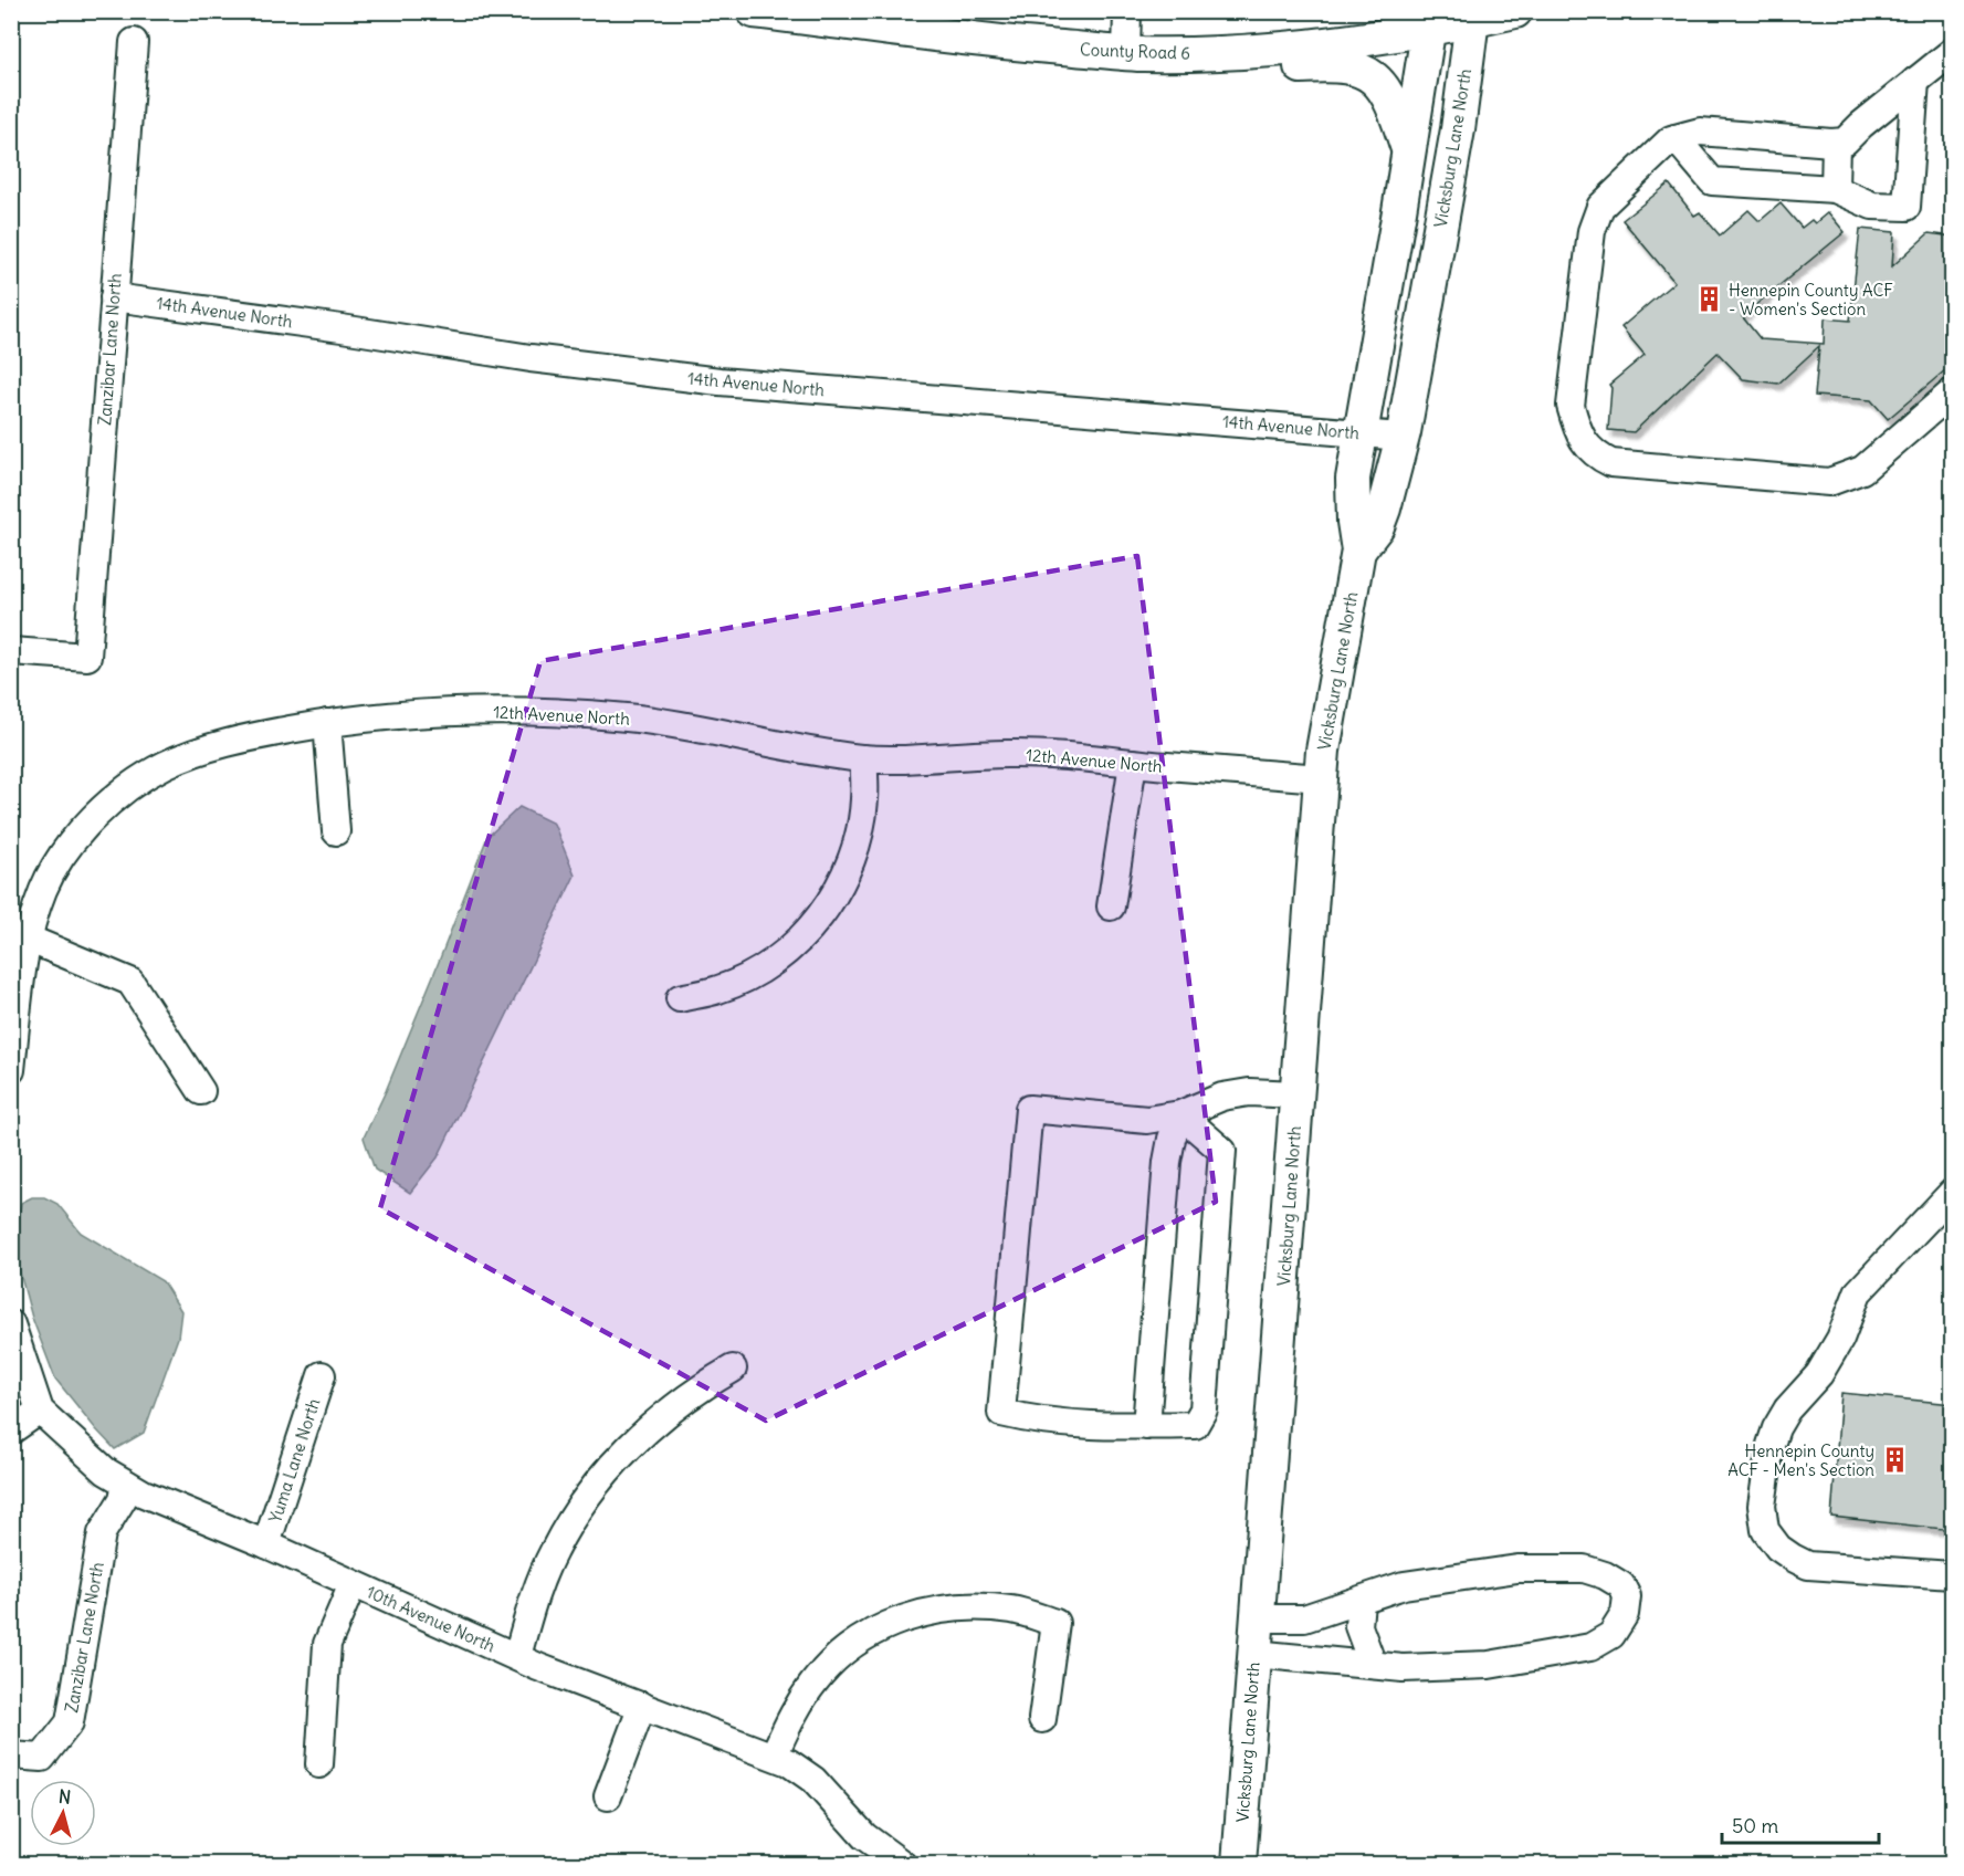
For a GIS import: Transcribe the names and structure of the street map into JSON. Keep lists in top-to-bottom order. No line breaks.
{"streets":{"main road":["County Road 6","Vicksburg Lane North"],"street":["14th Avenue North","Zanzibar Lane North","12th Avenue North","Yuma Lane North","10th Avenue North"]},"crossings":[["County Road 6","Vicksburg Lane North"],["Vicksburg Lane North","14th Avenue North"],["Vicksburg Lane North","12th Avenue North"],["14th Avenue North","Zanzibar Lane North"],["Zanzibar Lane North","10th Avenue North"],["Yuma Lane North","10th Avenue North"]],"places":{"building":["Hennepin County ACF - Women's Section","Hennepin County ACF - Men's Section"]},"scale_bar":"50 m","north":"top"}
